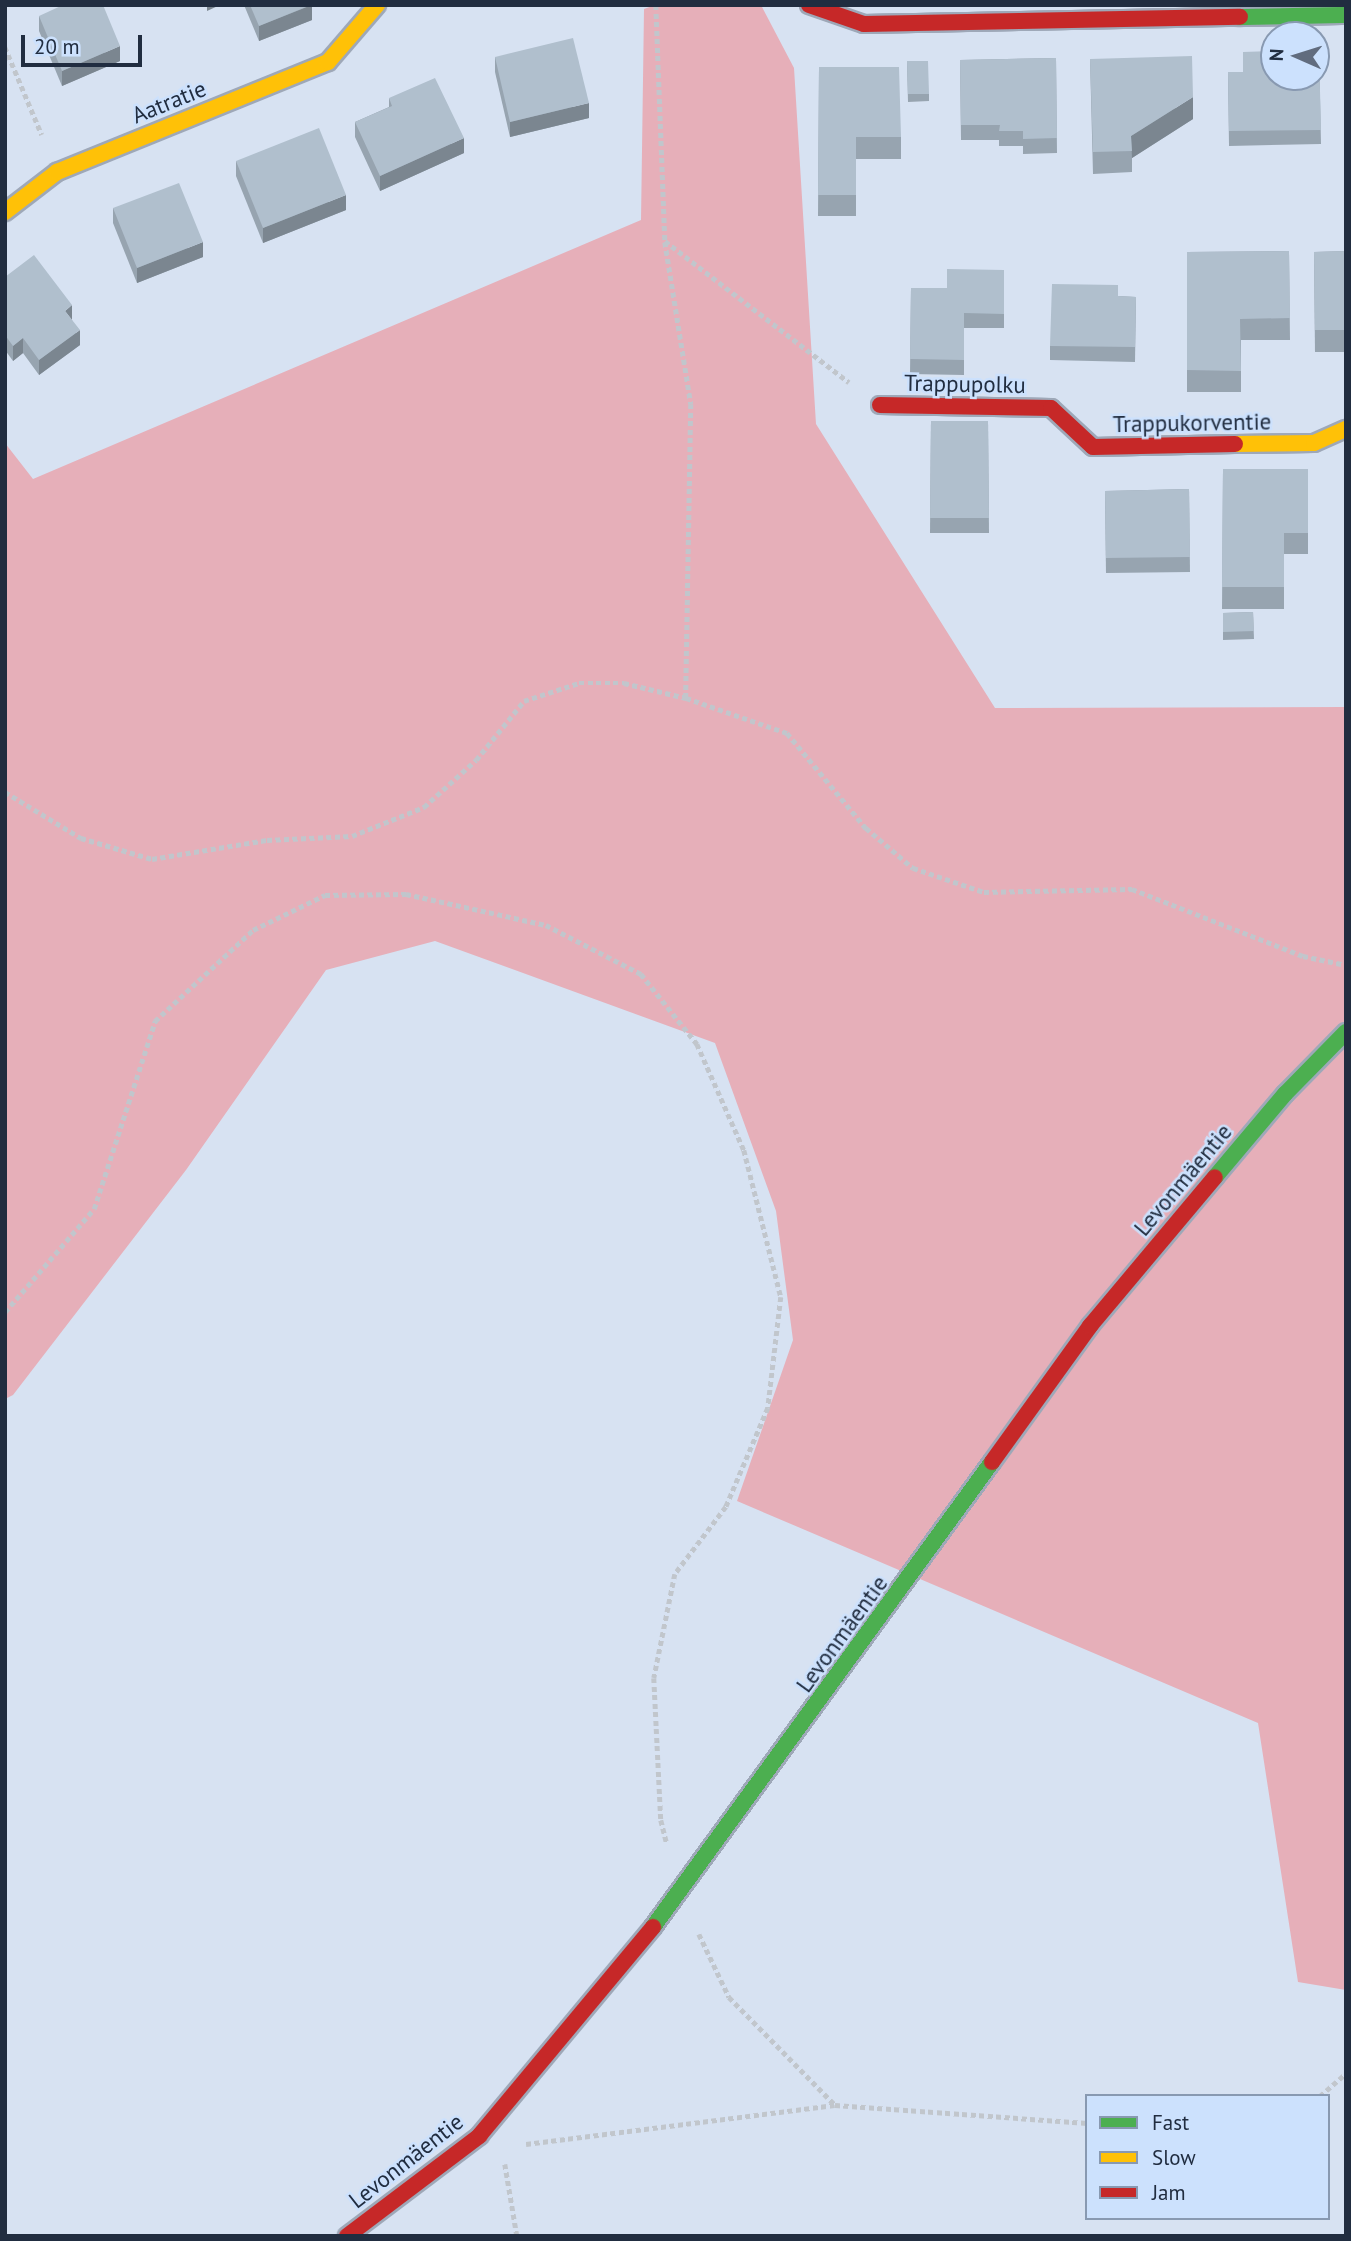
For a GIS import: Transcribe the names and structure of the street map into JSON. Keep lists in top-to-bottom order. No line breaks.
{"streets":{"street":["Aatratie","Trappupolku","Trappukorventie","Levonmäentie"]},"crossings":[["Trappupolku","Trappukorventie"]],"legend":["Fast","Slow","Jam"],"scale_bar":"20 m","north":"left"}
